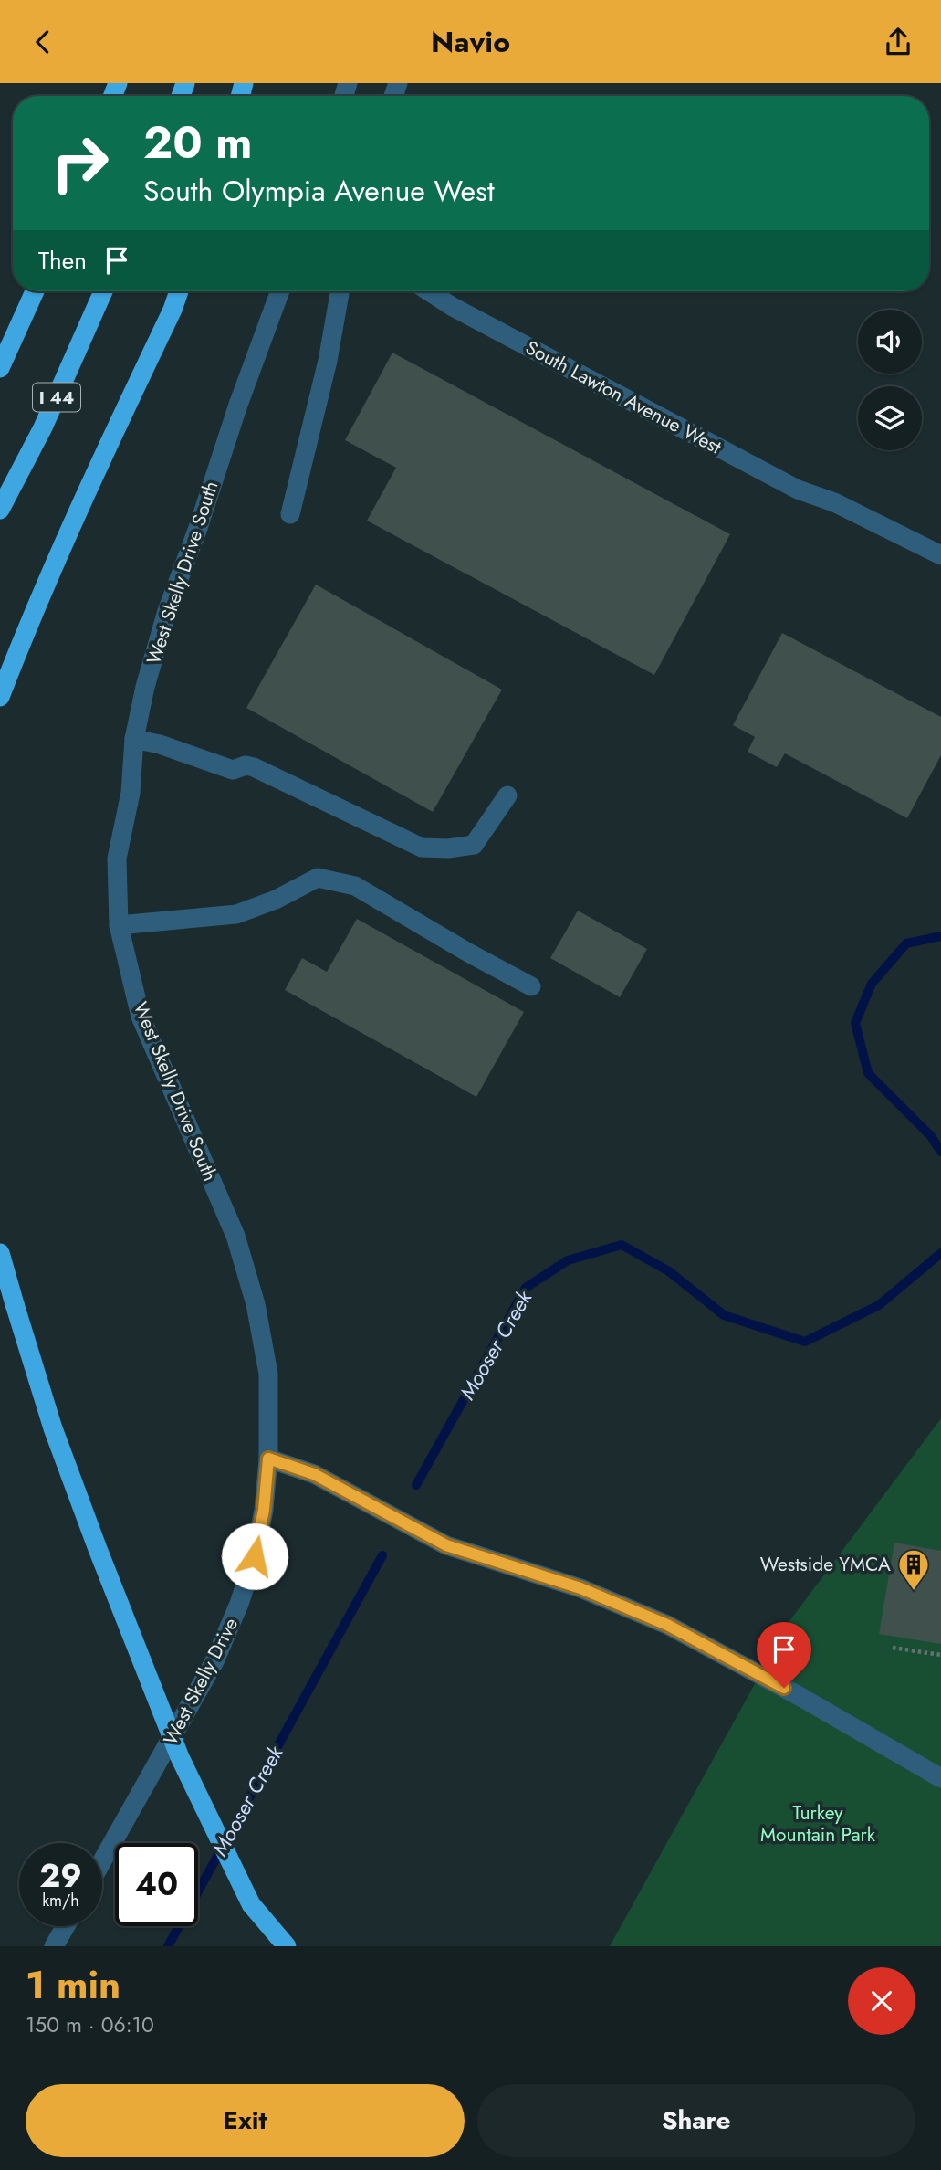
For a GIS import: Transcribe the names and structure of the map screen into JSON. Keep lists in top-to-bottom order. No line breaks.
{"streets":{"highway":["I 44"],"street":["South Lawton Avenue West","West Skelly Drive South","West Skelly Drive"]},"crossings":[["West Skelly Drive South","West Skelly Drive"]],"water":["Mooser Creek"],"parks":["Turkey Mountain Park"],"places":{"building":["Westside YMCA"]},"page":{"header":"Navio","turn":["20 m","South Olympia Avenue West"],"then":"Then","speed":"29 km/h","limit":"40","heading":["1 min","150 m · 06:10"],"buttons":["Exit","Share"]}}
